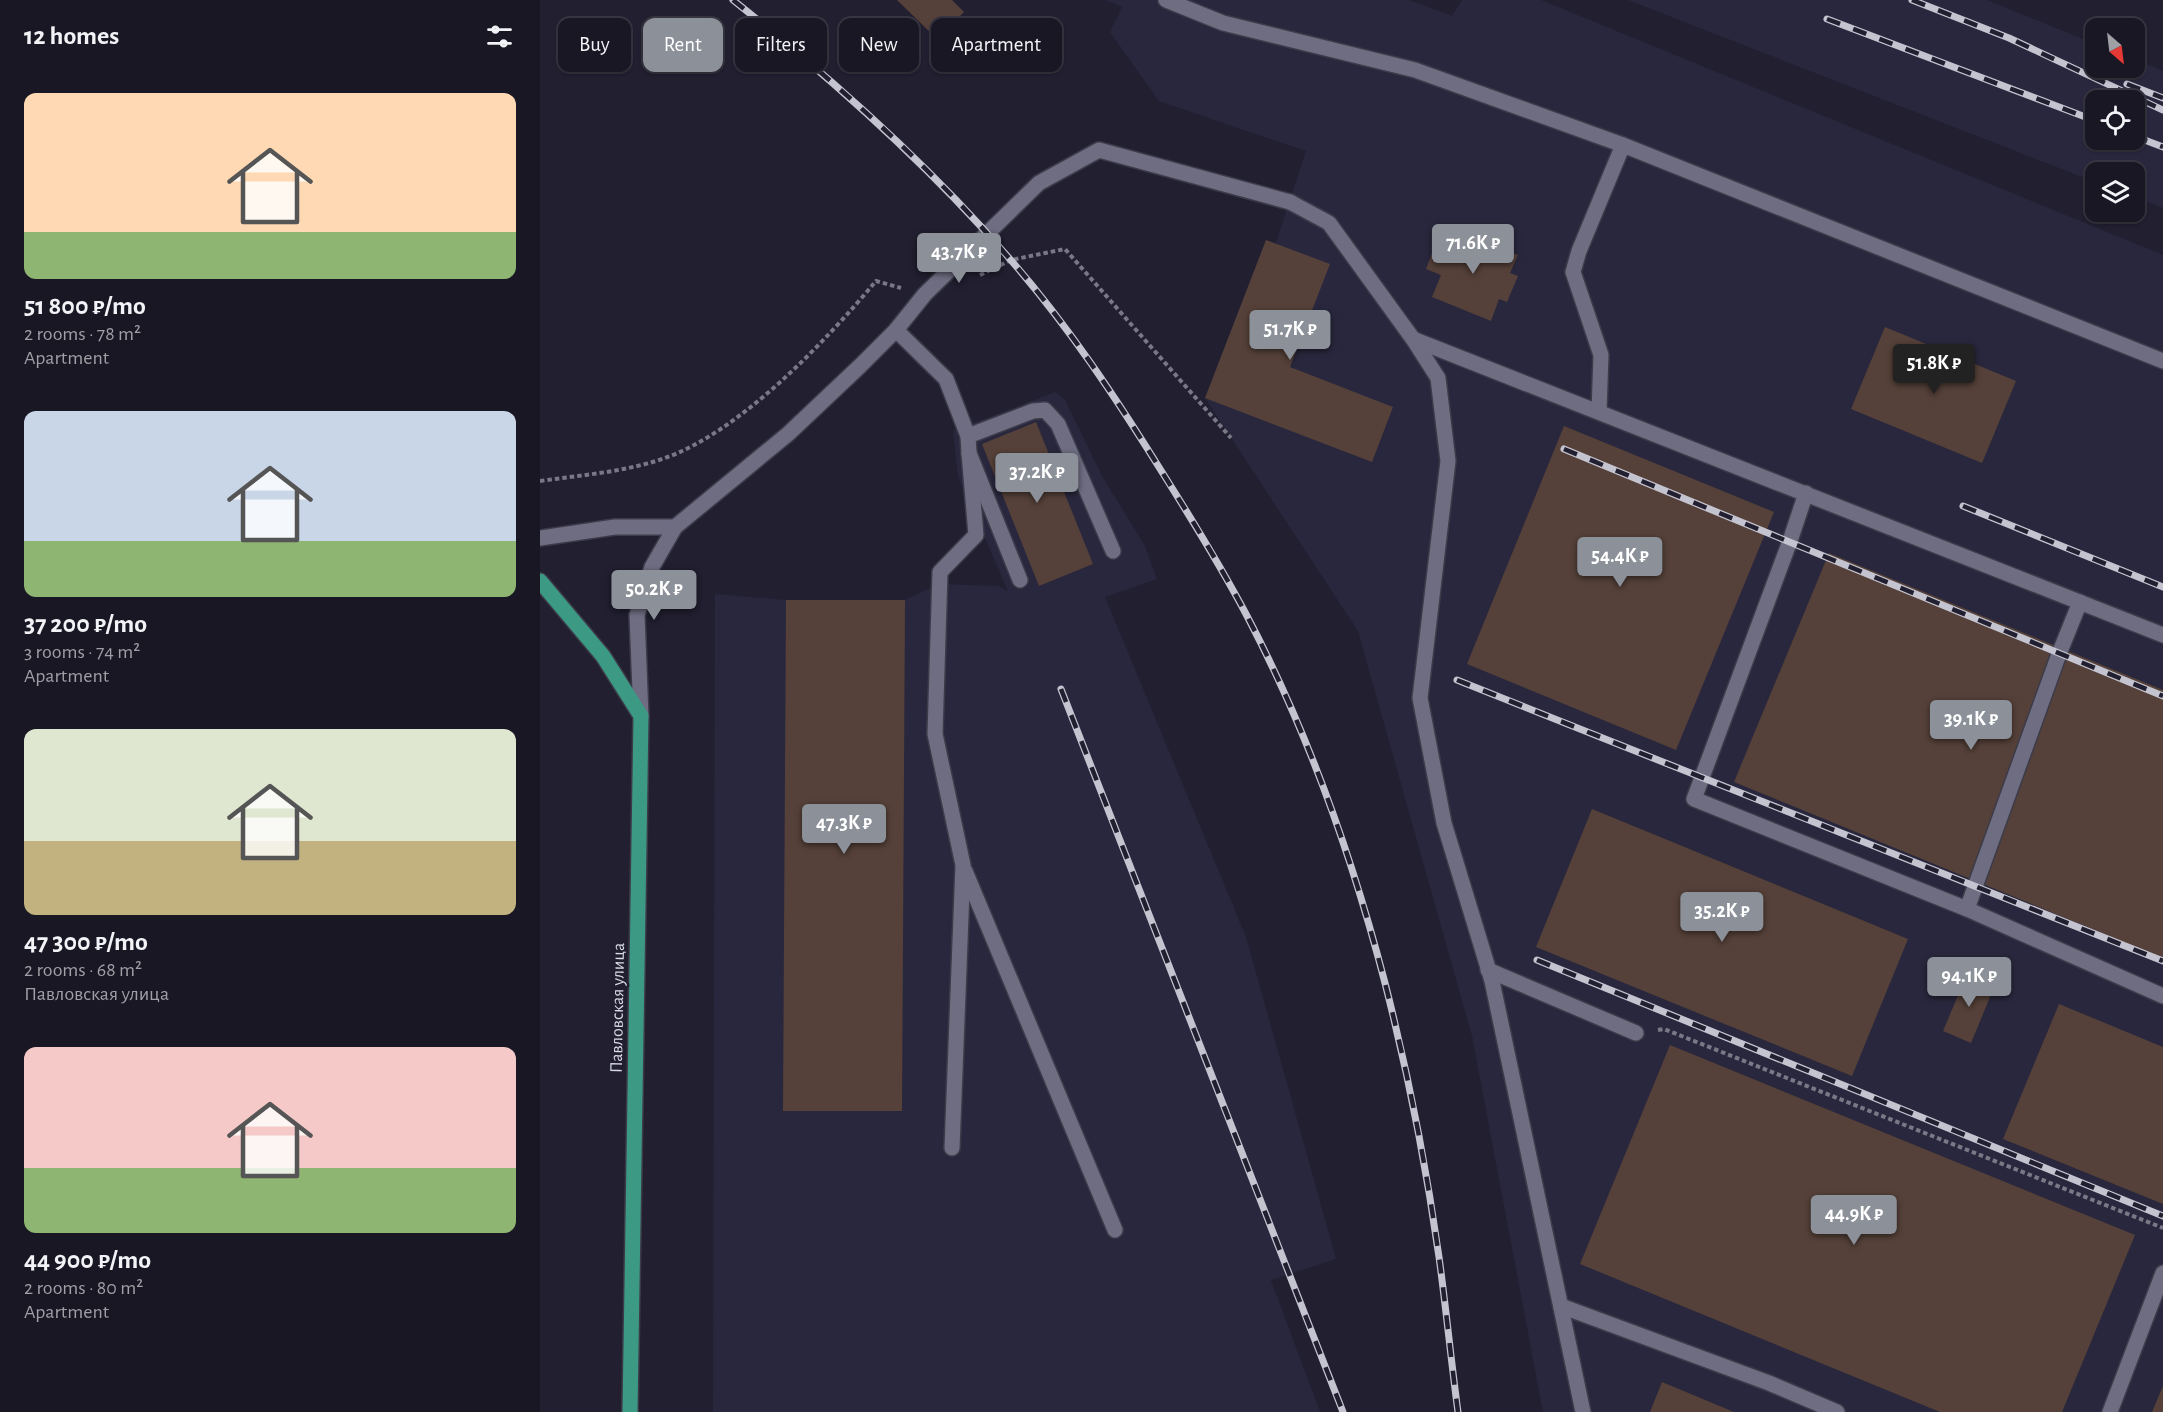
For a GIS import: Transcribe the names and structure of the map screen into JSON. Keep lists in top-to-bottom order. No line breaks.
{"streets":{"main road":["Павловская улица"]},"north":"bottom right","page":{"heading":"12 homes","chip":["Buy","Rent","Filters","New","Apartment"],"list":[{"name":"51 800 ₽/mo","note":"2 rooms · 78 m² · Apartment"},{"name":"37 200 ₽/mo","note":"3 rooms · 74 m² · Apartment"},{"name":"47 300 ₽/mo","note":"2 rooms · 68 m² · Павловская улица"},{"name":"44 900 ₽/mo","note":"2 rooms · 80 m² · Apartment"}],"price":["71.6K ₽","43.7K ₽","51.7K ₽","51.8K ₽","37.2K ₽","54.4K ₽","50.2K ₽","39.1K ₽","47.3K ₽","35.2K ₽","94.1K ₽","44.9K ₽"]}}
